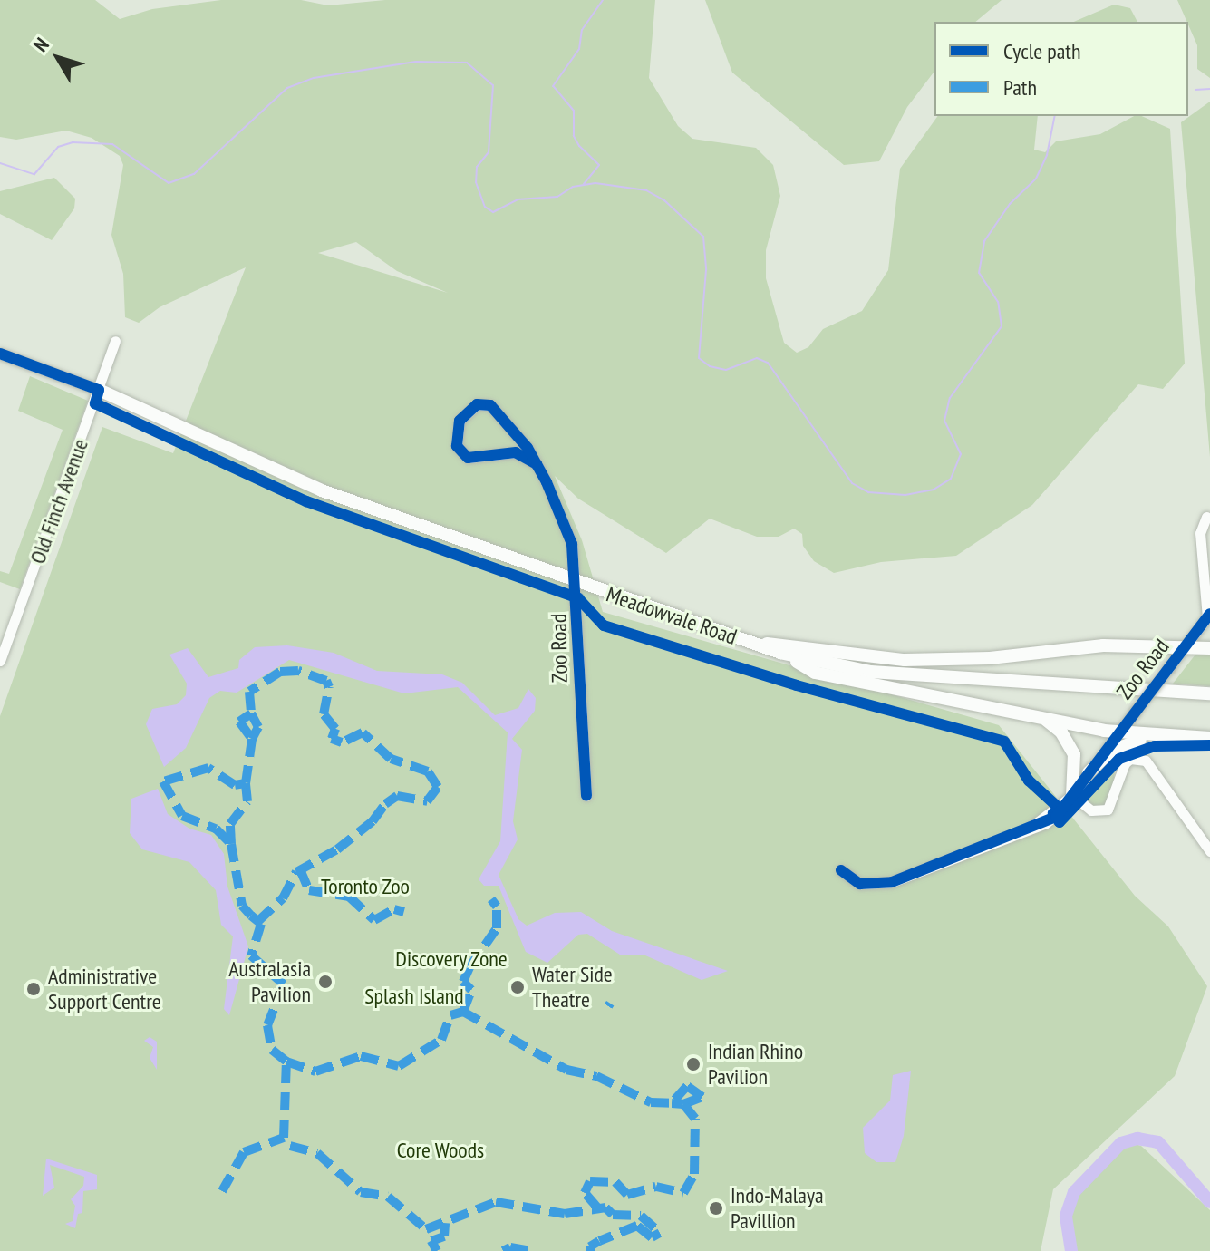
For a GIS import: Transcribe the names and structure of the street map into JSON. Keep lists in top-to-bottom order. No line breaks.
{"streets":{"main road":["Meadowvale Road"],"street":["Old Finch Avenue","Zoo Road"]},"crossings":[["Old Finch Avenue","Meadowvale Road"],["Meadowvale Road","Zoo Road"]],"parks":["Toronto Zoo","Discovery Zone","Splash Island","Core Woods"],"places":["Australasia Pavilion","Water Side Theatre","Administrative Support Centre","Indian Rhino Pavilion","Indo-Malaya Pavillion"],"legend":["Cycle path","Path"],"north":"top left"}
